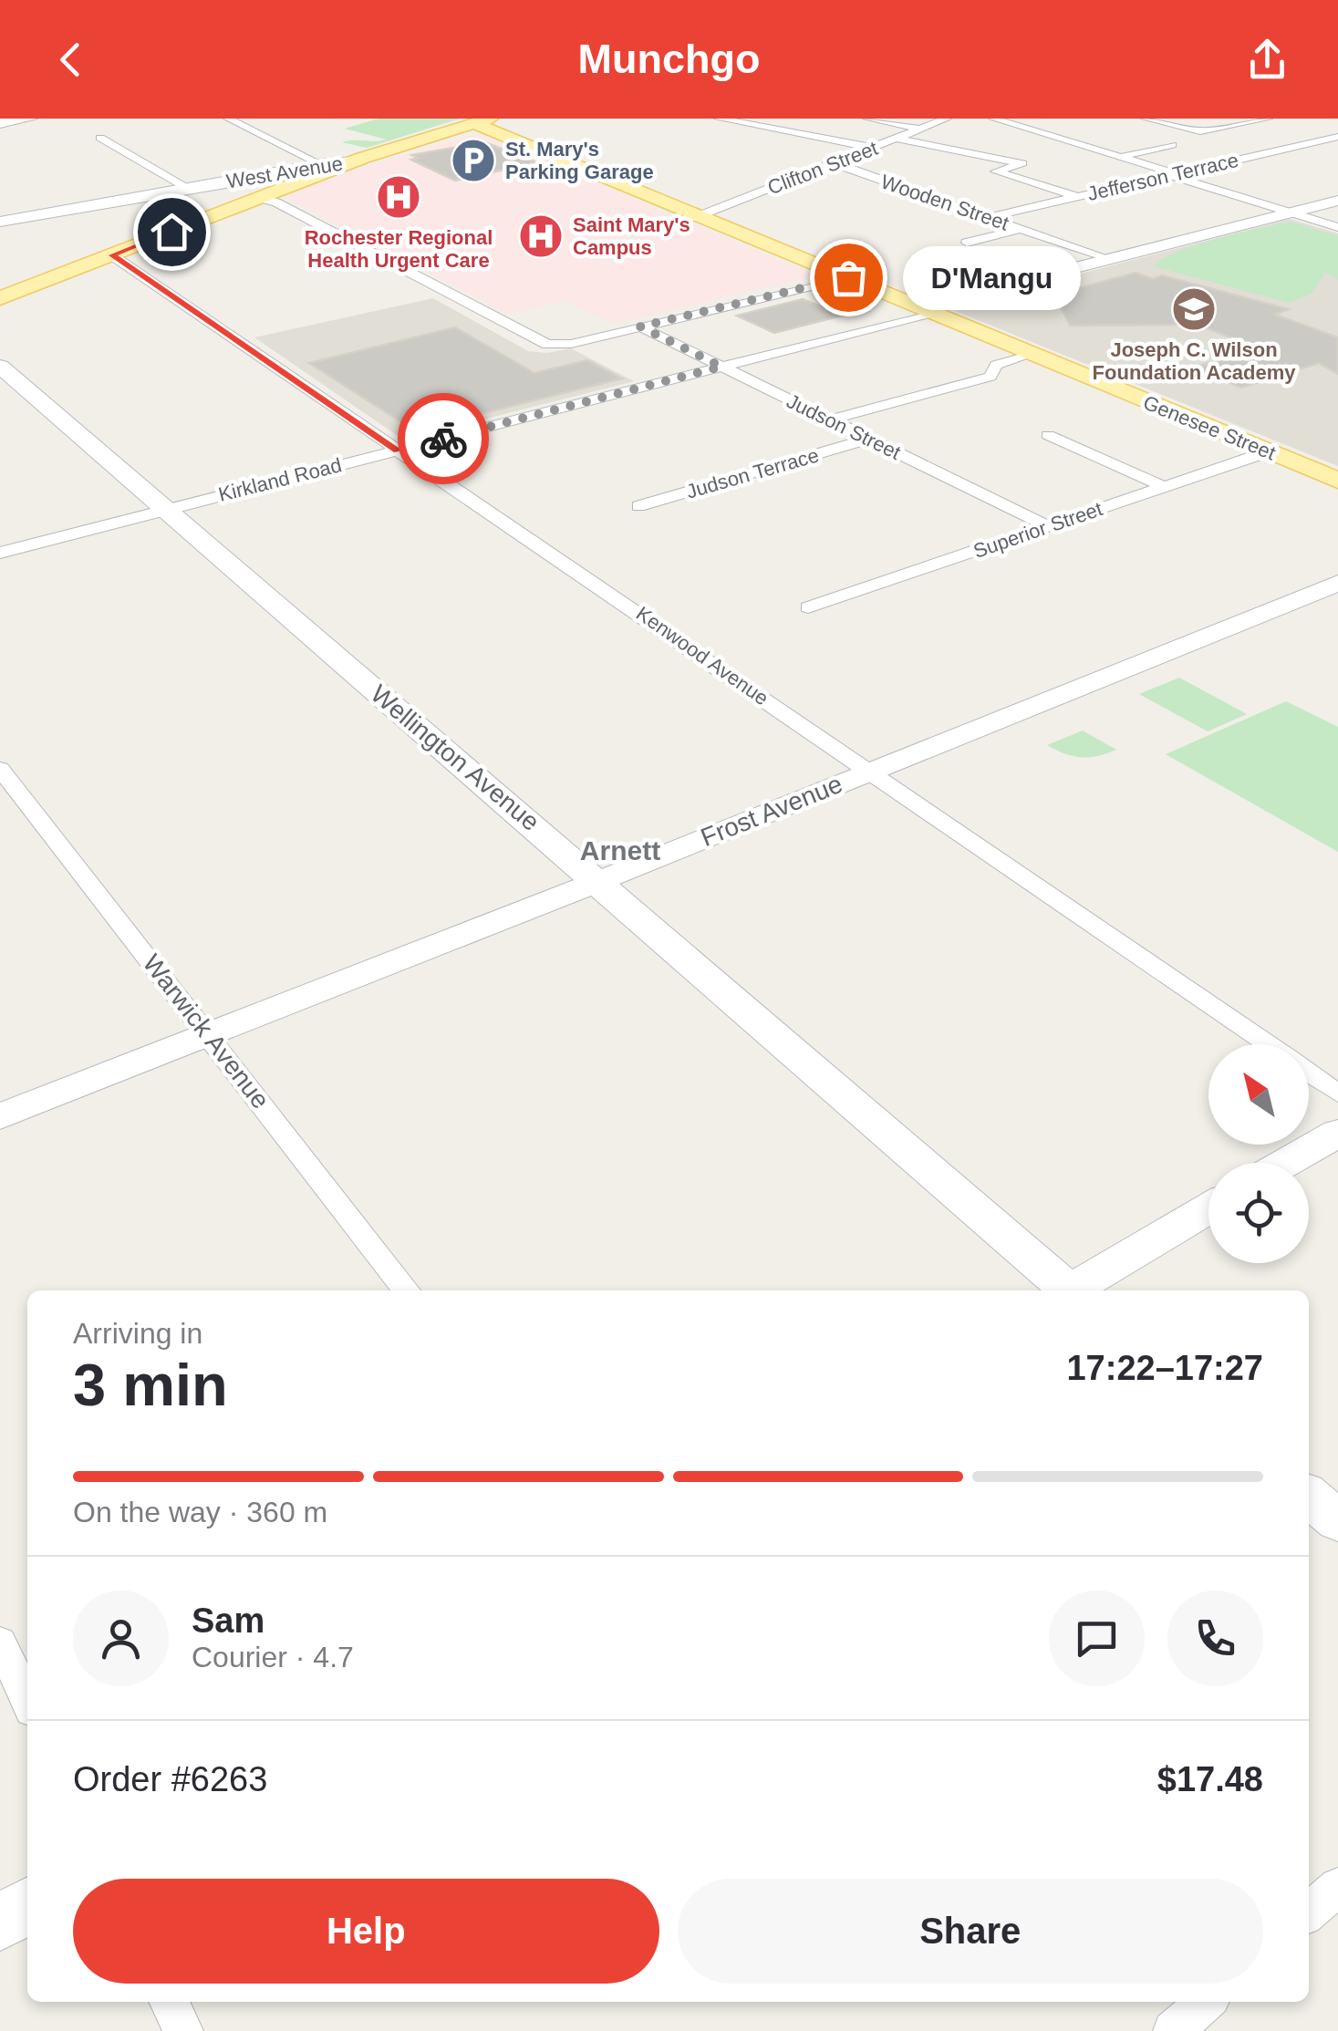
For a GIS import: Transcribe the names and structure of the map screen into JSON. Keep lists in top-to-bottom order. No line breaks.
{"streets":{"main road":["Genesee Street"],"street":["Clifton Street","West Avenue","Jefferson Terrace","Wooden Street","Judson Street","Judson Terrace","Kirkland Road","Superior Street","Kenwood Avenue","Wellington Avenue","Frost Avenue","Warwick Avenue"]},"crossings":[["Clifton Street","Wooden Street"],["Clifton Street","Genesee Street"],["Jefferson Terrace","Wooden Street"],["Judson Street","Judson Terrace"],["Judson Street","Kirkland Road"],["Judson Street","Superior Street"],["Genesee Street","Kirkland Road"],["Genesee Street","Superior Street"],["Kirkland Road","Kenwood Avenue"],["Kirkland Road","Wellington Avenue"],["Kenwood Avenue","Frost Avenue"],["Wellington Avenue","Frost Avenue"],["Frost Avenue","Warwick Avenue"]],"districts":["Arnett"],"places":{"parking":["St. Mary's Parking Garage"],"hospital":["Rochester Regional Health Urgent Care","Saint Mary's Campus"],"other":["D'Mangu"],"school or university":["Joseph C. Wilson Foundation Academy"]},"north":"top left","page":{"header":"Munchgo","bubble":"D'Mangu","heading":["3 min","Arriving in","17:22–17:27"],"panel":["Sam","Courier · 4.7","Order #6263","$17.48"],"bar":"On the way · 360 m","buttons":["Help","Share"]}}
